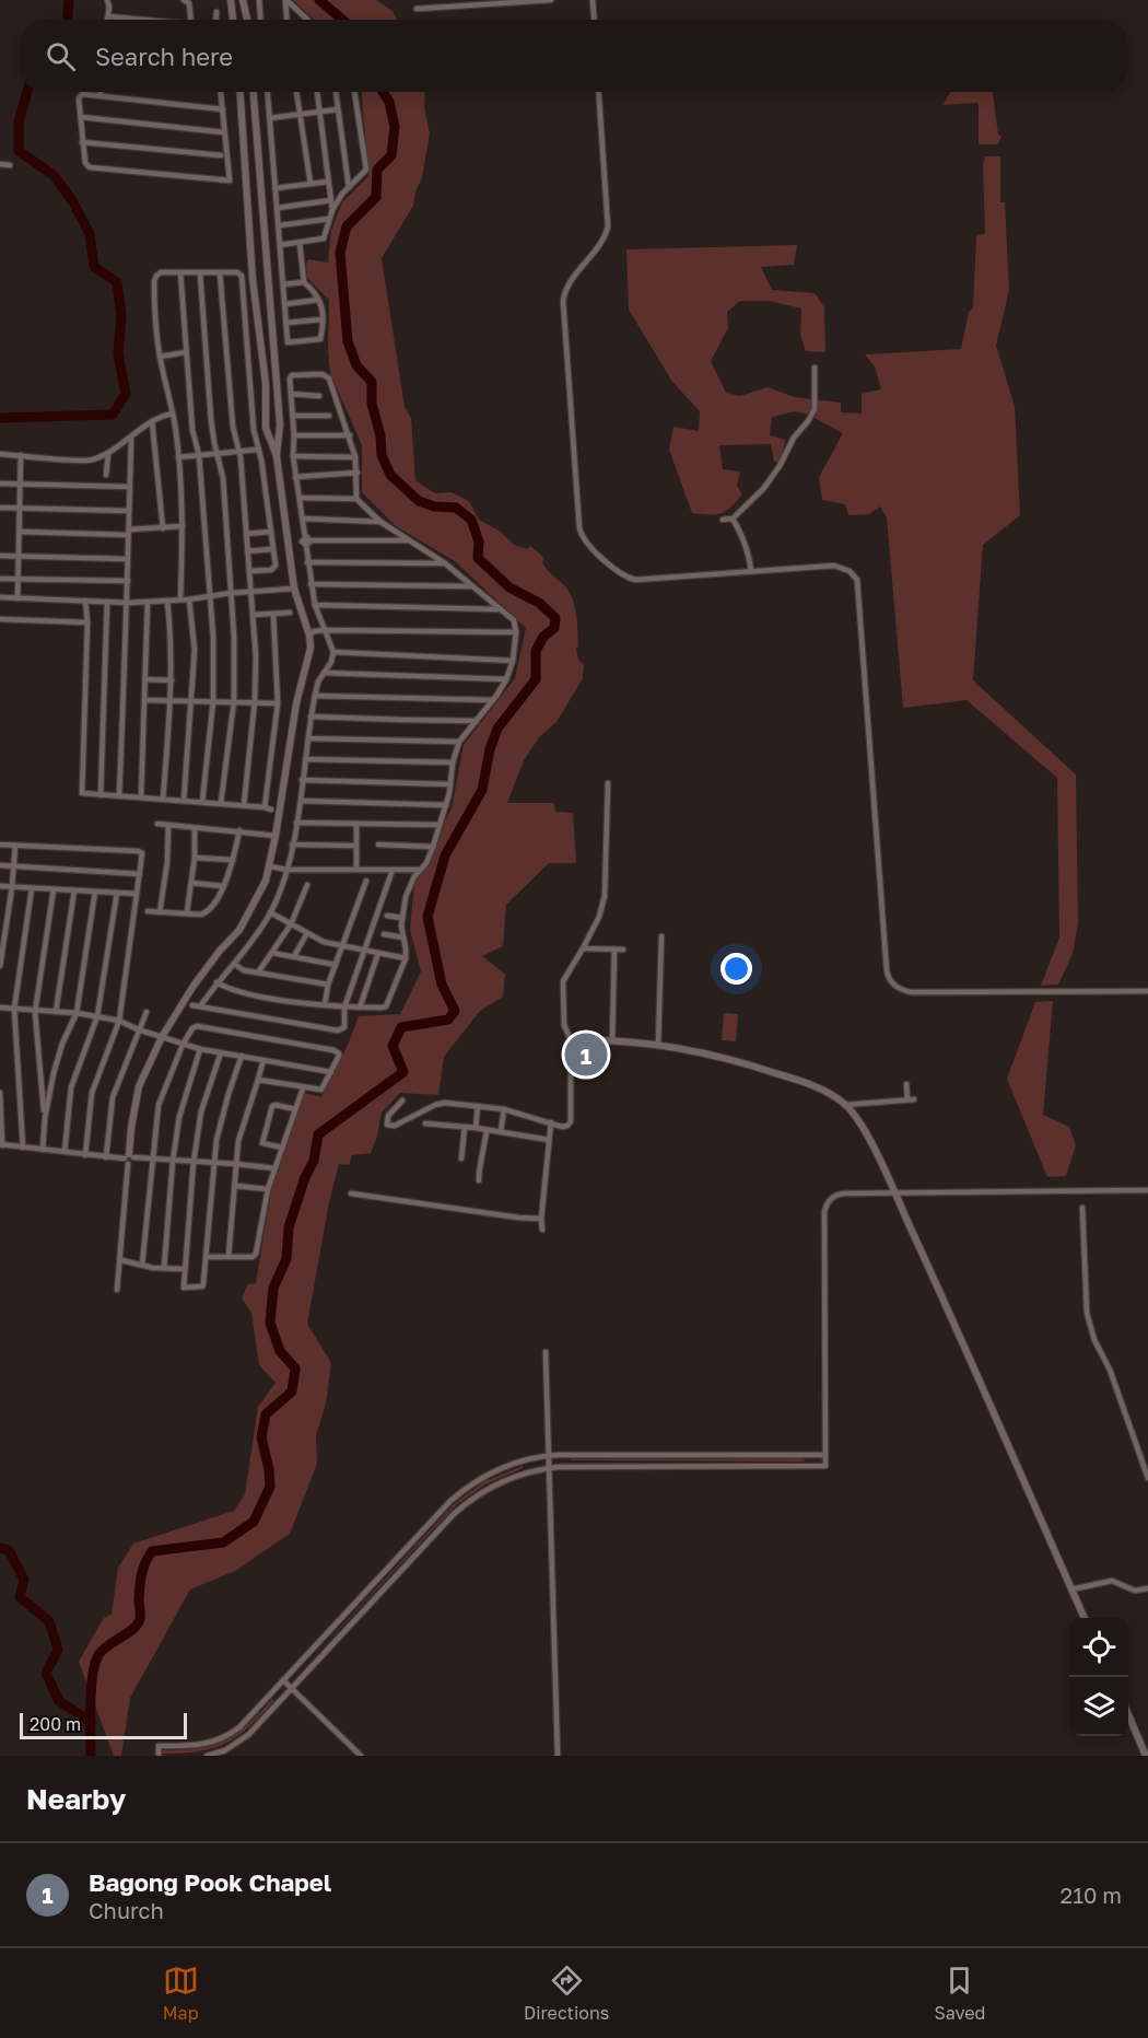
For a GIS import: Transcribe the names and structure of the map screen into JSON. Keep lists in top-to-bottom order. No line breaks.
{"scale_bar":"200 m","page":{"search":"Search here","pins":"1","scale":"200 m","heading":"Nearby","list":[{"mark":"1","name":"Bagong Pook Chapel","note":"Church","value":"210 m"}],"nav":["Map","Directions","Saved"]}}
